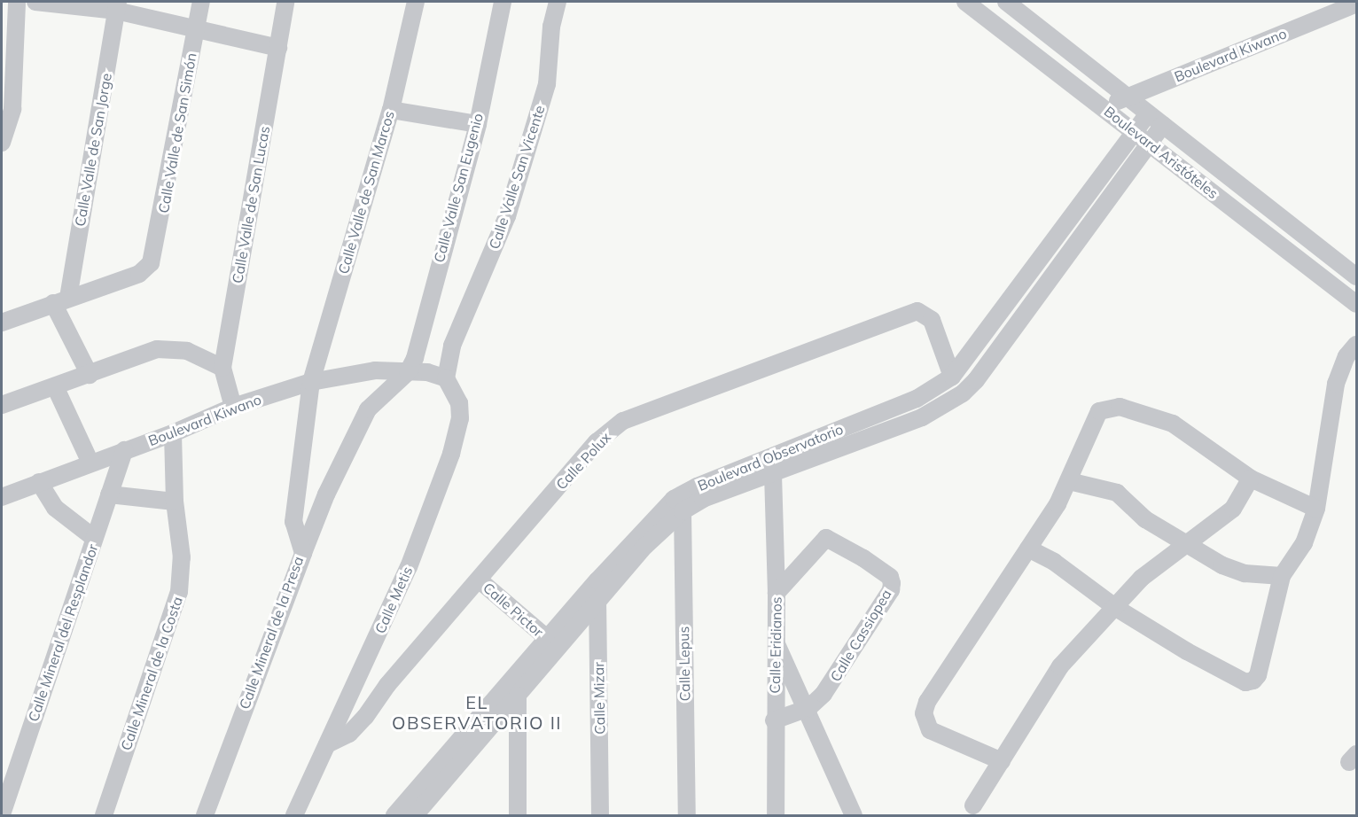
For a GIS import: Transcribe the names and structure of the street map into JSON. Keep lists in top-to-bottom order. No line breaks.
{"streets":{"street":["Boulevard Kiwano","Calle Valle de San Simón","Calle Valle de San Jorge","Boulevard Aristóteles","Calle Valle San Vicente","Calle Valle San Eugenio","Calle Valle de San Marcos","Calle Valle de San Lucas","Boulevard Observatorio","Calle Polux","Calle Metis","Calle Pictor","Calle Mineral del Resplandor","Calle Mineral de la Presa","Calle Cassiopea","Calle Eridianos","Calle Lepus","Calle Mineral de la Costa","Calle Mizar"]},"crossings":[["Boulevard Kiwano","Boulevard Aristóteles"],["Boulevard Kiwano","Calle Valle San Vicente"],["Boulevard Kiwano","Calle Valle San Eugenio"],["Boulevard Kiwano","Calle Valle de San Marcos"],["Boulevard Kiwano","Calle Valle de San Lucas"],["Boulevard Kiwano","Calle Metis"],["Boulevard Kiwano","Calle Mineral del Resplandor"],["Boulevard Kiwano","Calle Mineral de la Presa"],["Boulevard Kiwano","Calle Mineral de la Costa"],["Calle Valle de San Simón","Calle Valle de San Jorge"],["Boulevard Aristóteles","Boulevard Observatorio"],["Calle Valle San Vicente","Calle Metis"],["Calle Valle de San Marcos","Calle Mineral de la Presa"],["Boulevard Observatorio","Calle Polux"],["Boulevard Observatorio","Calle Pictor"],["Boulevard Observatorio","Calle Eridianos"],["Boulevard Observatorio","Calle Lepus"],["Boulevard Observatorio","Calle Mizar"],["Calle Polux","Calle Metis"],["Calle Polux","Calle Pictor"],["Calle Cassiopea","Calle Eridianos"]],"districts":["EL OBSERVATORIO II"]}
